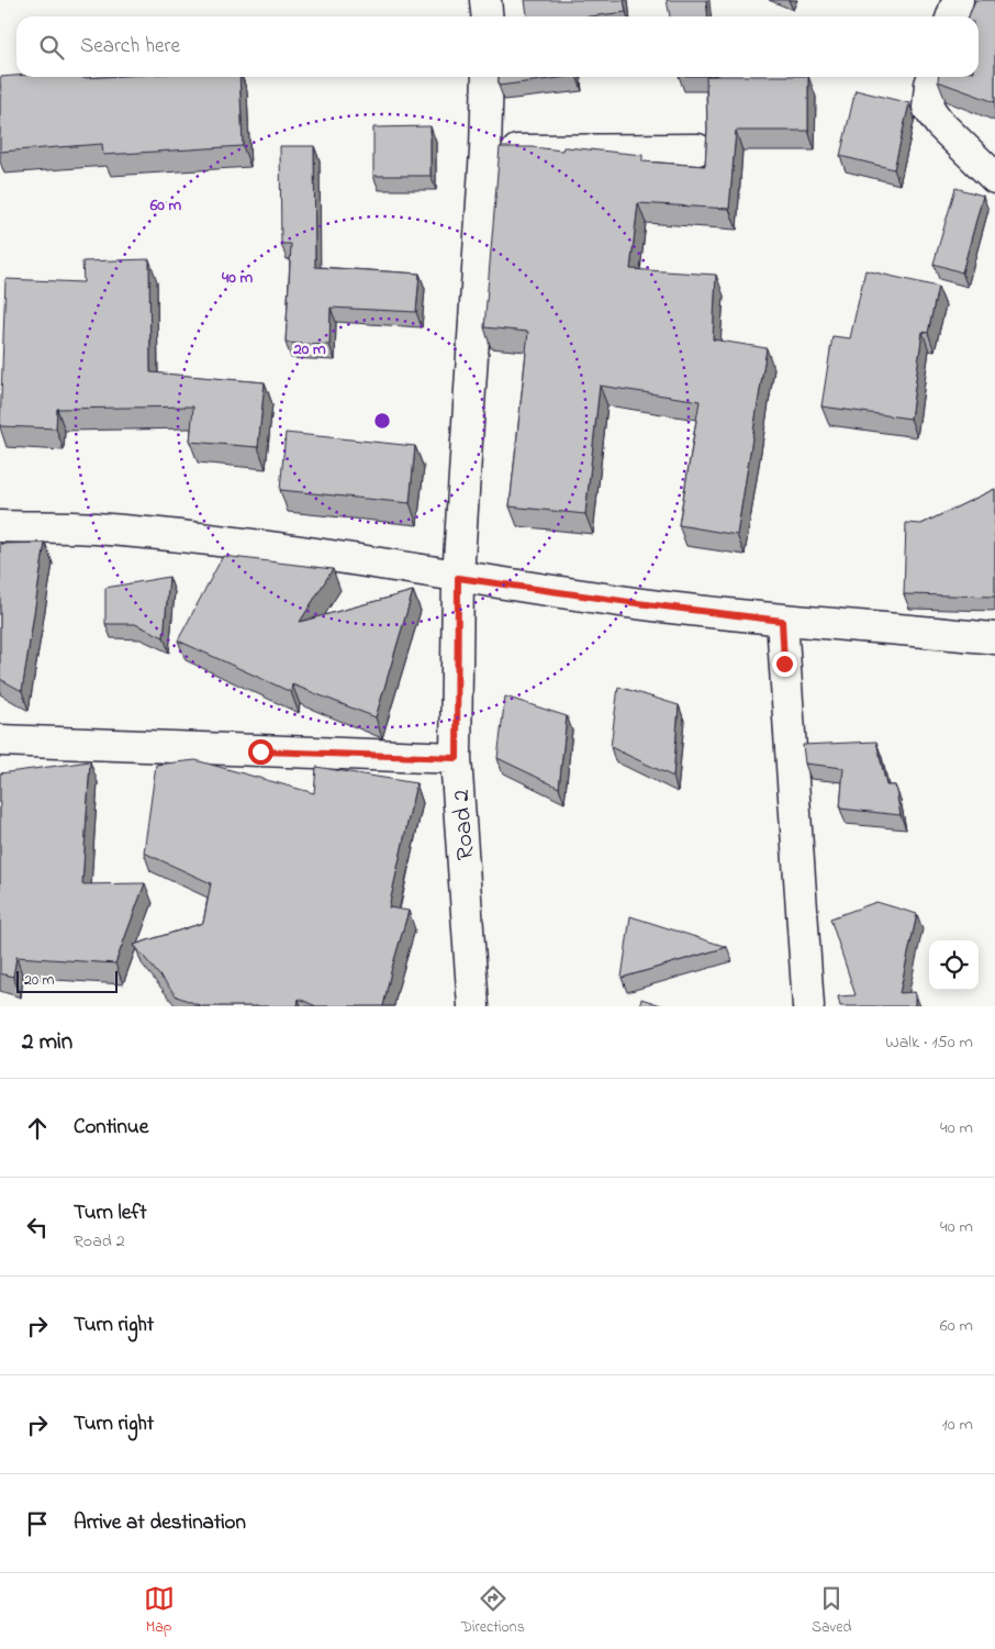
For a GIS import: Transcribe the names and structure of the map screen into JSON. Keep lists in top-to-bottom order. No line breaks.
{"streets":{"street":["Road 2"]},"scale_bar":"20 m","page":{"search":"Search here","scale":"20 m","heading":["2 min","Walk · 150 m"],"list":[["Continue","40 m"],["Turn left","Road 2","40 m"],["Turn right","60 m"],["Turn right","10 m"],"Arrive at destination"],"nav":["Map","Directions","Saved"]},"rings":["60 m","40 m","20 m"]}
